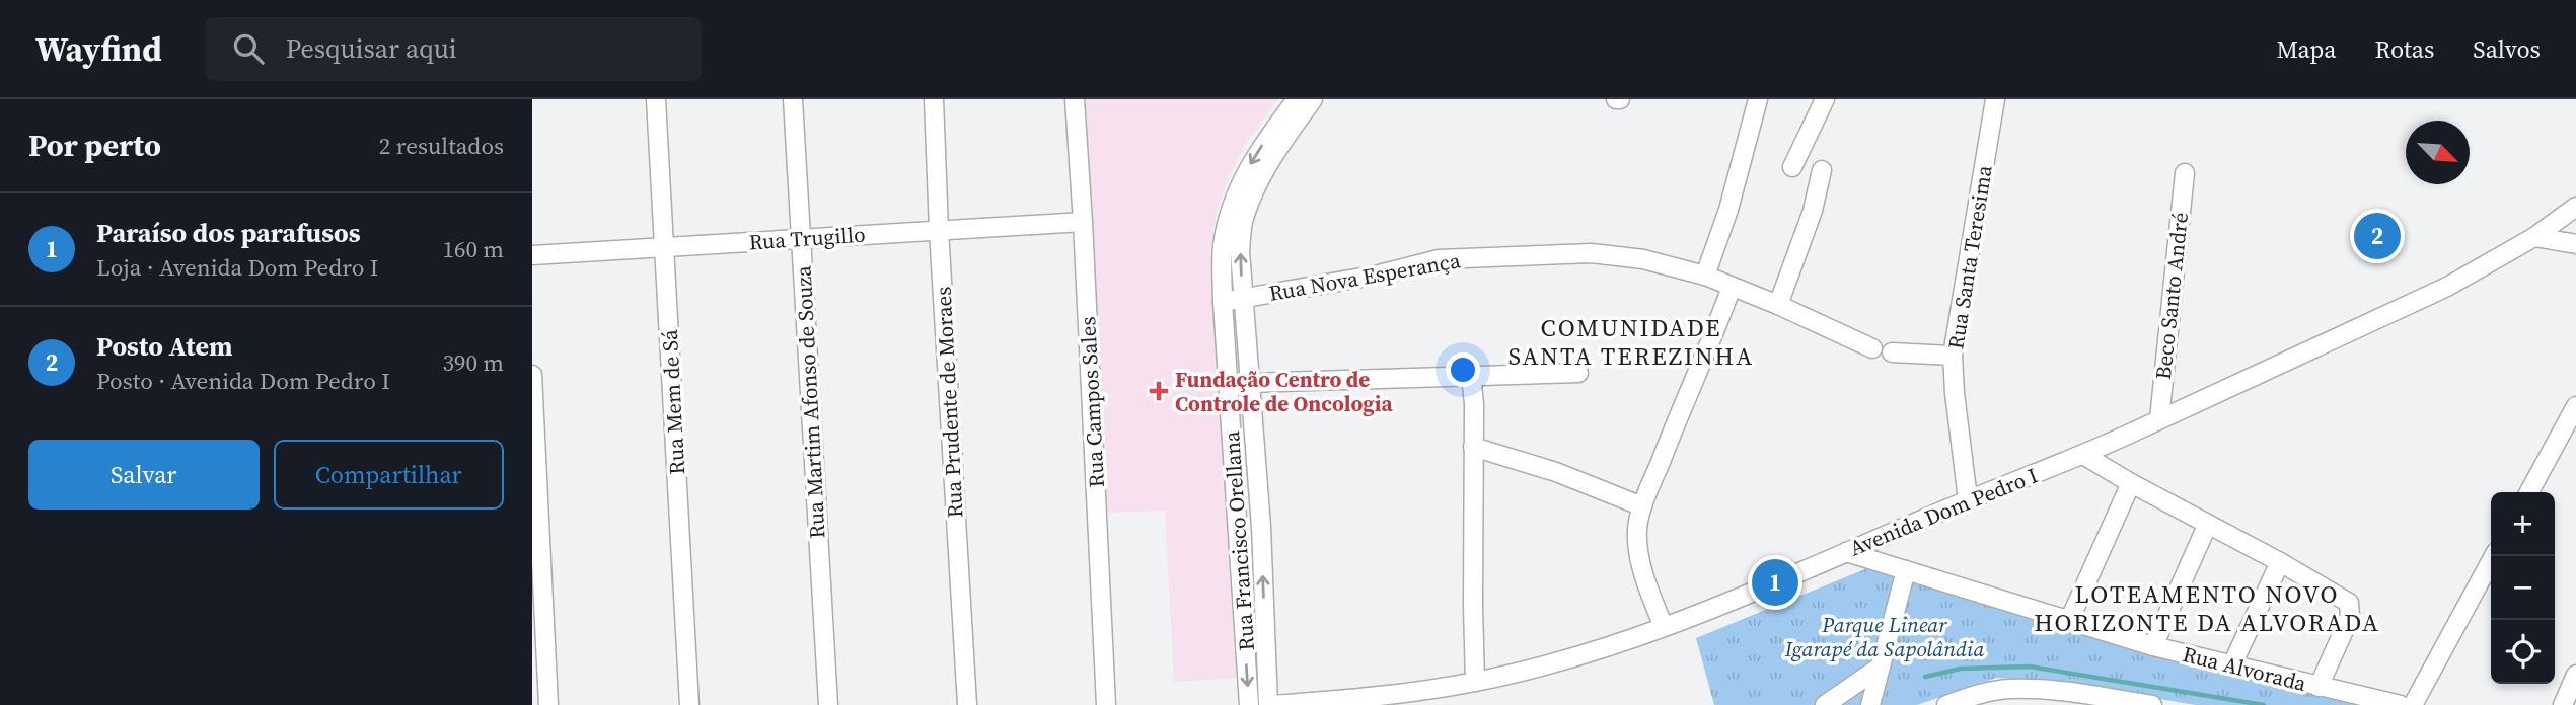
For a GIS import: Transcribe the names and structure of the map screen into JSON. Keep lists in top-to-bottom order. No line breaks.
{"streets":{"street":["Rua Trugillo","Rua Santa Teresima","Rua Nova Esperança","Beco Santo André","Rua Mem de Sá","Rua Martim Afonso de Souza","Rua Prudente de Moraes","Rua Campos Sales","Avenida Dom Pedro I","Rua Francisco Orellana","Rua Alvorada"]},"crossings":[["Rua Trugillo","Rua Mem de Sá"],["Rua Trugillo","Rua Martim Afonso de Souza"],["Rua Trugillo","Rua Prudente de Moraes"],["Rua Trugillo","Rua Campos Sales"],["Rua Santa Teresima","Avenida Dom Pedro I"],["Rua Nova Esperança","Rua Francisco Orellana"],["Beco Santo André","Avenida Dom Pedro I"],["Avenida Dom Pedro I","Rua Alvorada"]],"districts":["COMUNIDADE SANTA TEREZINHA","LOTEAMENTO NOVO HORIZONTE DA ALVORADA"],"parks":["Parque Linear Igarapé da Sapolândia"],"places":{"health":["Fundação Centro de Controle de Oncologia"]},"north":"bottom right","page":{"header":"Wayfind","search":"Pesquisar aqui","nav":["Mapa","Rotas","Salvos"],"heading":["Por perto","2 resultados"],"list":[{"mark":"1","name":"Paraíso dos parafusos","note":"Loja · Avenida Dom Pedro I","value":"160 m"},{"mark":"2","name":"Posto Atem","note":"Posto · Avenida Dom Pedro I","value":"390 m"}],"pins":["2","1"],"buttons":["Salvar","Compartilhar"],"map_buttons":["+","−"]}}
